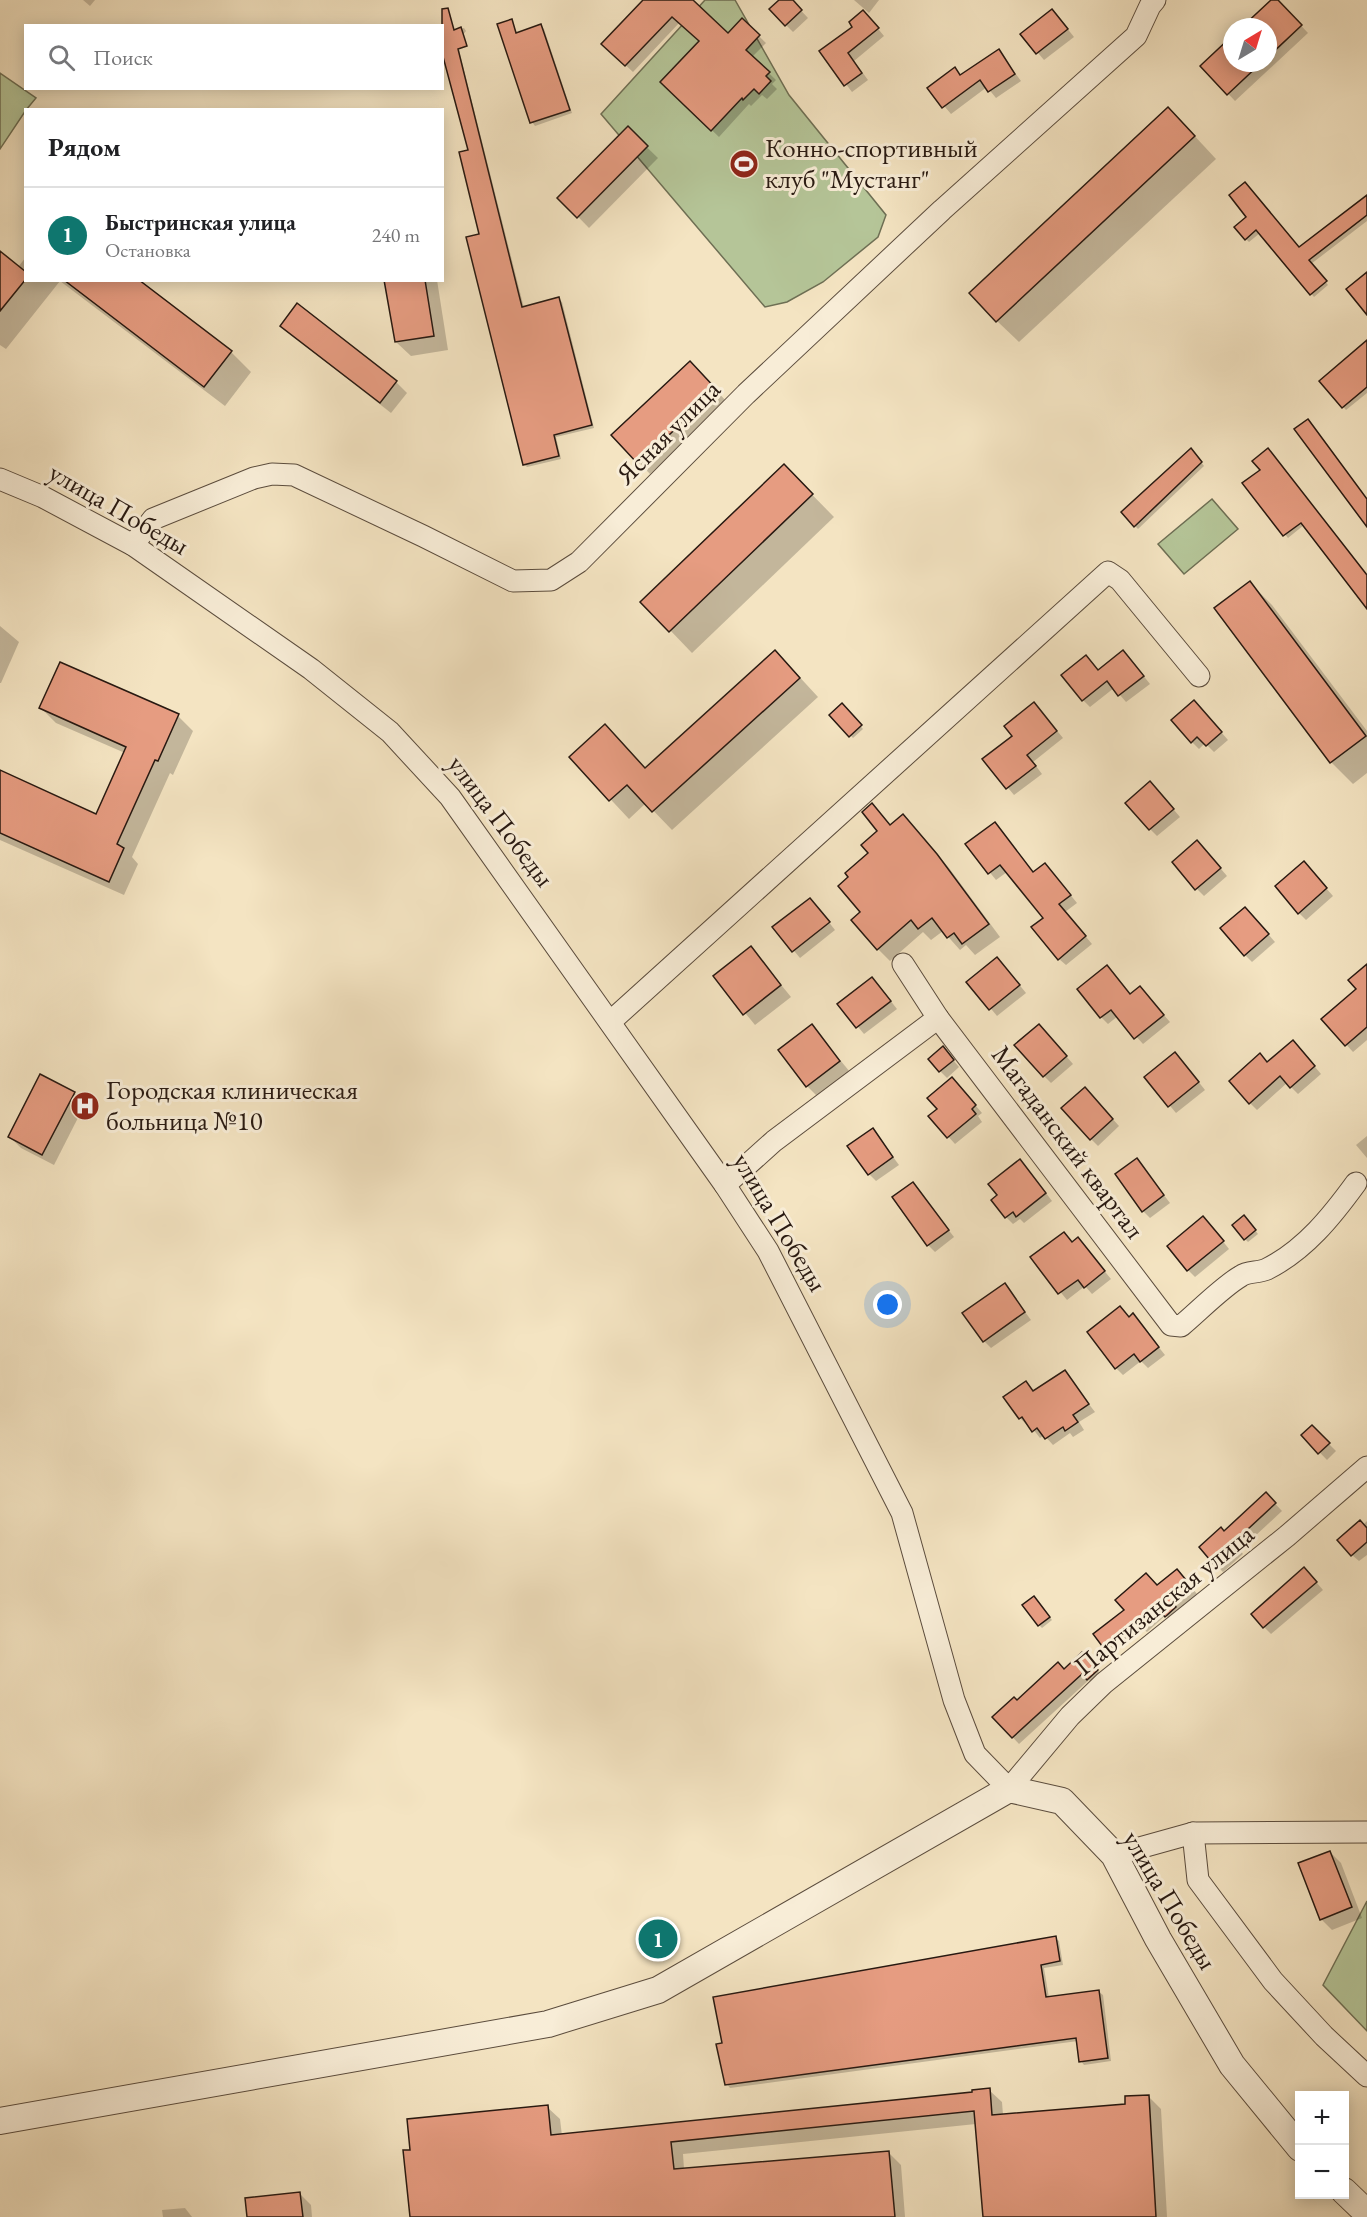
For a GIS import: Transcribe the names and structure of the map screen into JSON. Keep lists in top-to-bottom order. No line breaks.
{"streets":{"street":["Ясная улица","улица Победы","Магаданский квартал","Партизанская улица"]},"crossings":[["Ясная улица","улица Победы"],["улица Победы","Партизанская улица"]],"places":{"sports":["Конно-спортивный клуб \"Мустанг\""],"hospital":["Городская клиническая больница №10"]},"north":"top right","page":{"search":"Поиск","heading":"Рядом","list":[{"mark":"1","name":"Быстринская улица","note":"Остановка","value":"240 m"}],"pins":"1","map_buttons":["+","−"]}}
